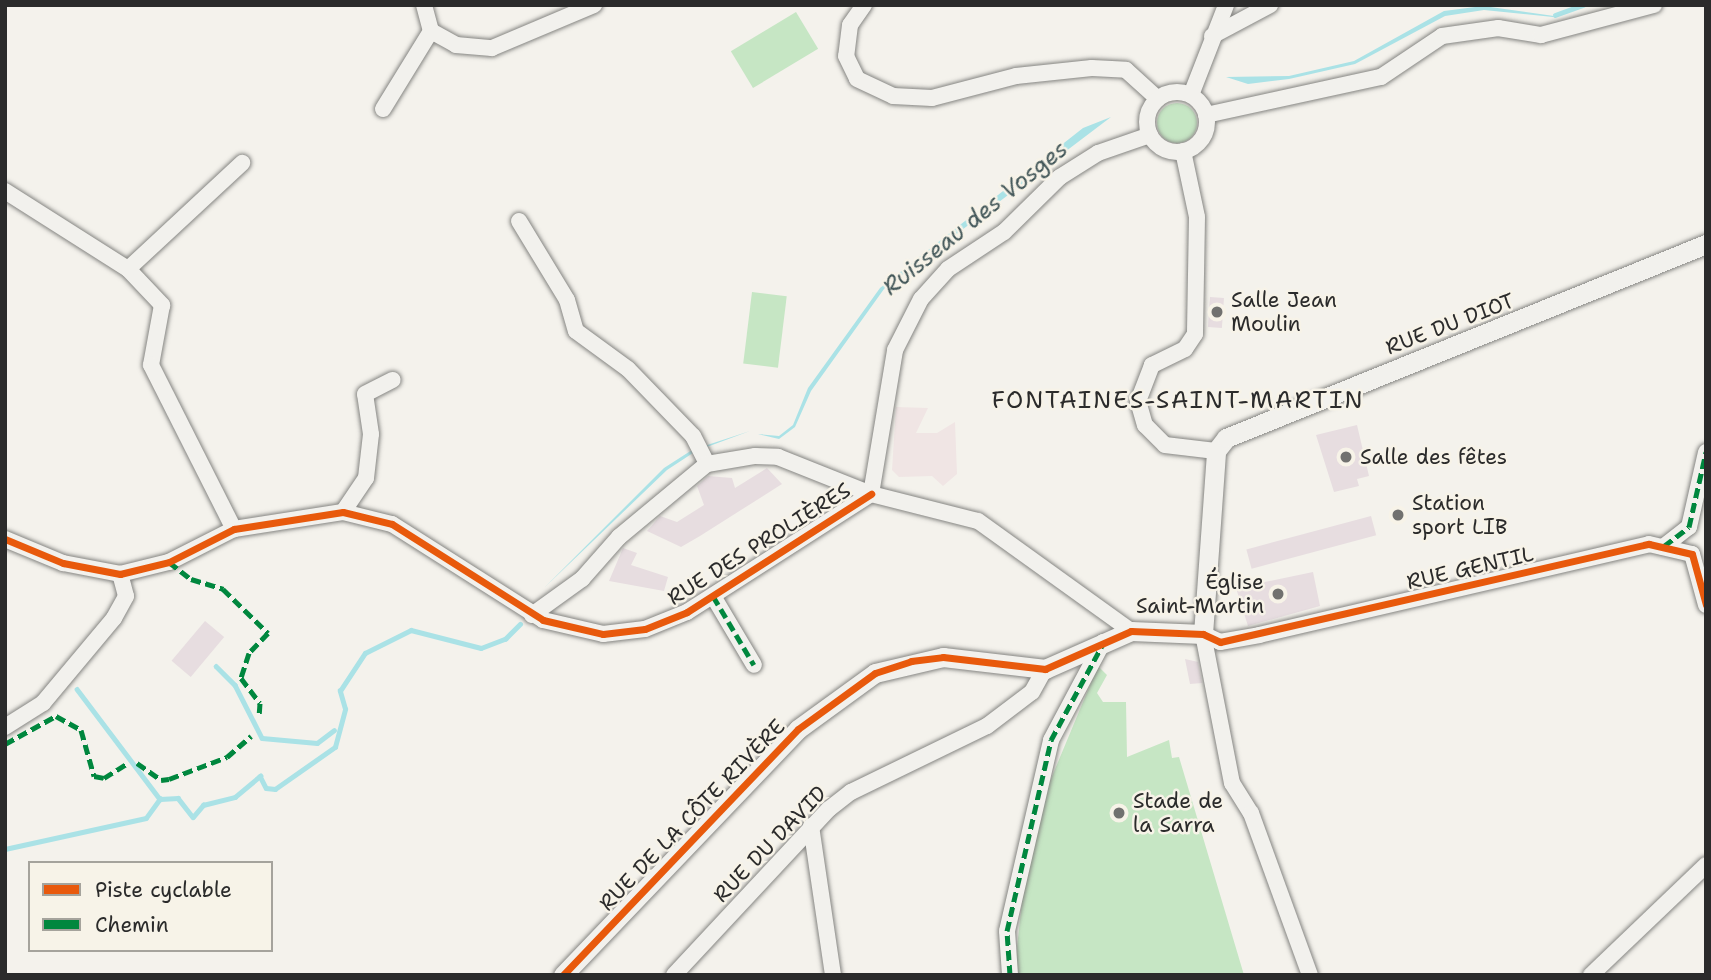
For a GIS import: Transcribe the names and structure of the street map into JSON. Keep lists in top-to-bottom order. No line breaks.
{"streets":{"street":["RUE DU DIOT","RUE DES PROLIÈRES","RUE GENTIL","RUE DE LA CÔTE RIVÈRE","RUE DU DAVID"]},"crossings":[["RUE DE LA CÔTE RIVÈRE","RUE DU DAVID"]],"districts":["FONTAINES-SAINT-MARTIN"],"water":["Ruisseau des Vosges"],"places":["Salle Jean Moulin","Salle des fêtes","Station sport LIB","Église Saint-Martin","Stade de la Sarra"],"legend":["Piste cyclable","Chemin"]}
